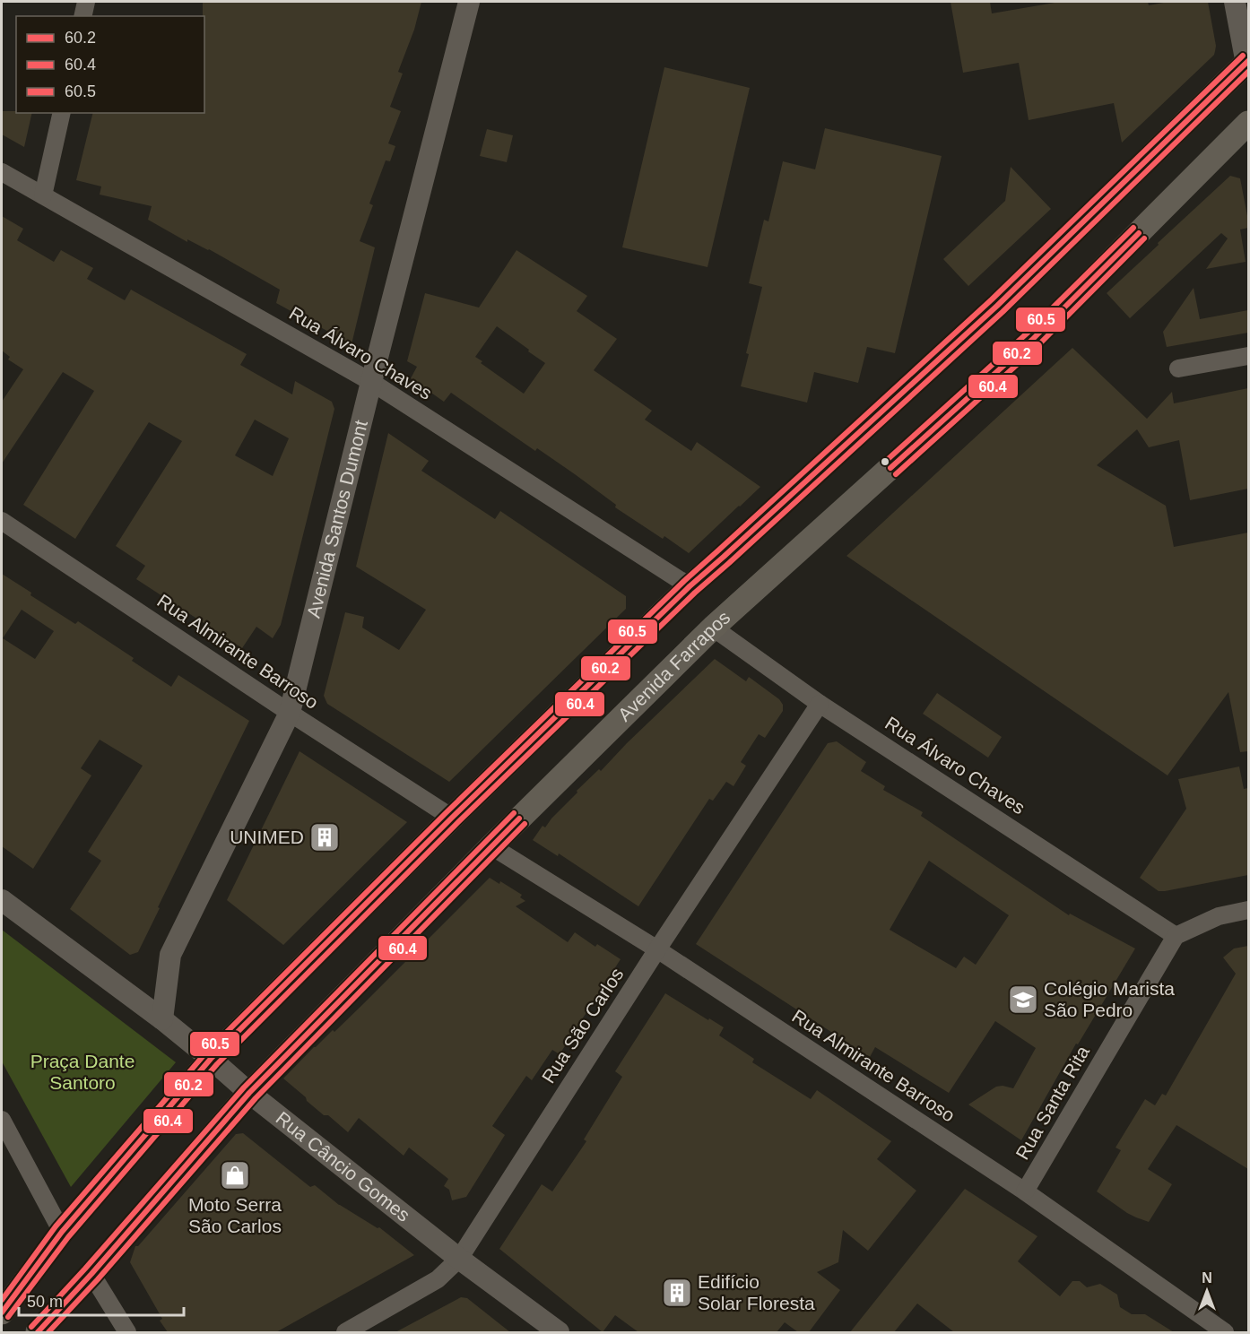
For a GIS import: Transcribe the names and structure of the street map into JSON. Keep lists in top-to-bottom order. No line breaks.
{"streets":{"main road":["Avenida Farrapos"],"street":["Rua Álvaro Chaves","Avenida Santos Dumont","Rua Almirante Barroso","Rua São Carlos","Rua Santa Rita","Rua Câncio Gomes"]},"crossings":[["Rua Álvaro Chaves","Avenida Santos Dumont"],["Rua Álvaro Chaves","Avenida Farrapos"],["Rua Álvaro Chaves","Rua São Carlos"],["Rua Álvaro Chaves","Rua Santa Rita"],["Avenida Santos Dumont","Rua Almirante Barroso"],["Avenida Santos Dumont","Rua Câncio Gomes"],["Rua Almirante Barroso","Avenida Farrapos"],["Rua Almirante Barroso","Rua São Carlos"],["Rua Almirante Barroso","Rua Santa Rita"],["Avenida Farrapos","Rua Câncio Gomes"],["Rua São Carlos","Rua Câncio Gomes"]],"parks":["Praça Dante Santoro"],"places":{"building":["UNIMED","Edifício Solar Floresta"],"school or university":["Colégio Marista São Pedro"],"shop":["Moto Serra São Carlos"]},"lines":["transit line 60.5","transit line 60.2","transit line 60.4"],"legend":["60.2","60.4","60.5"],"scale_bar":"50 m","north":"top"}
